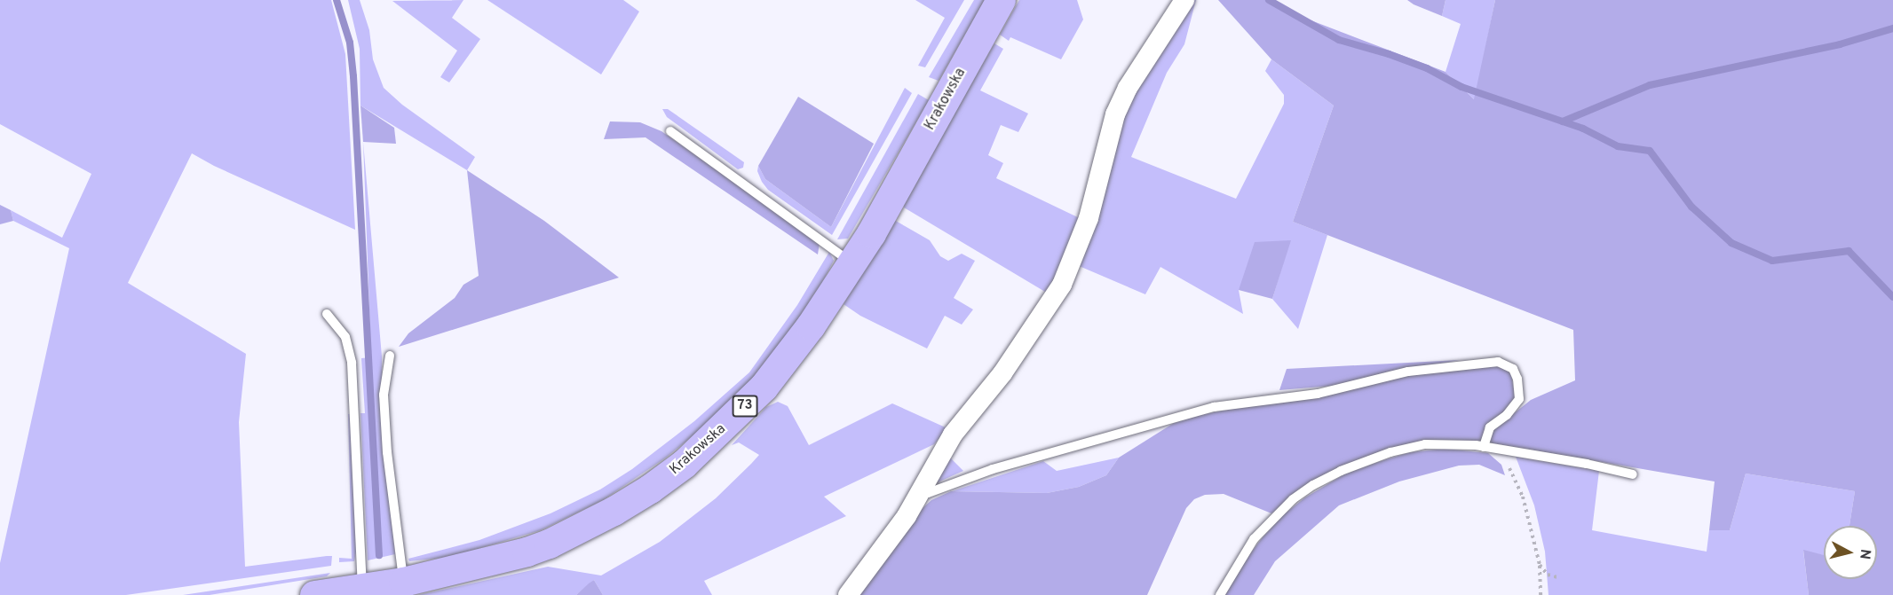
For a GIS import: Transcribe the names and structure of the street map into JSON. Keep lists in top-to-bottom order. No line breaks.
{"streets":{"main road":["Krakowska","73"]},"north":"right"}
